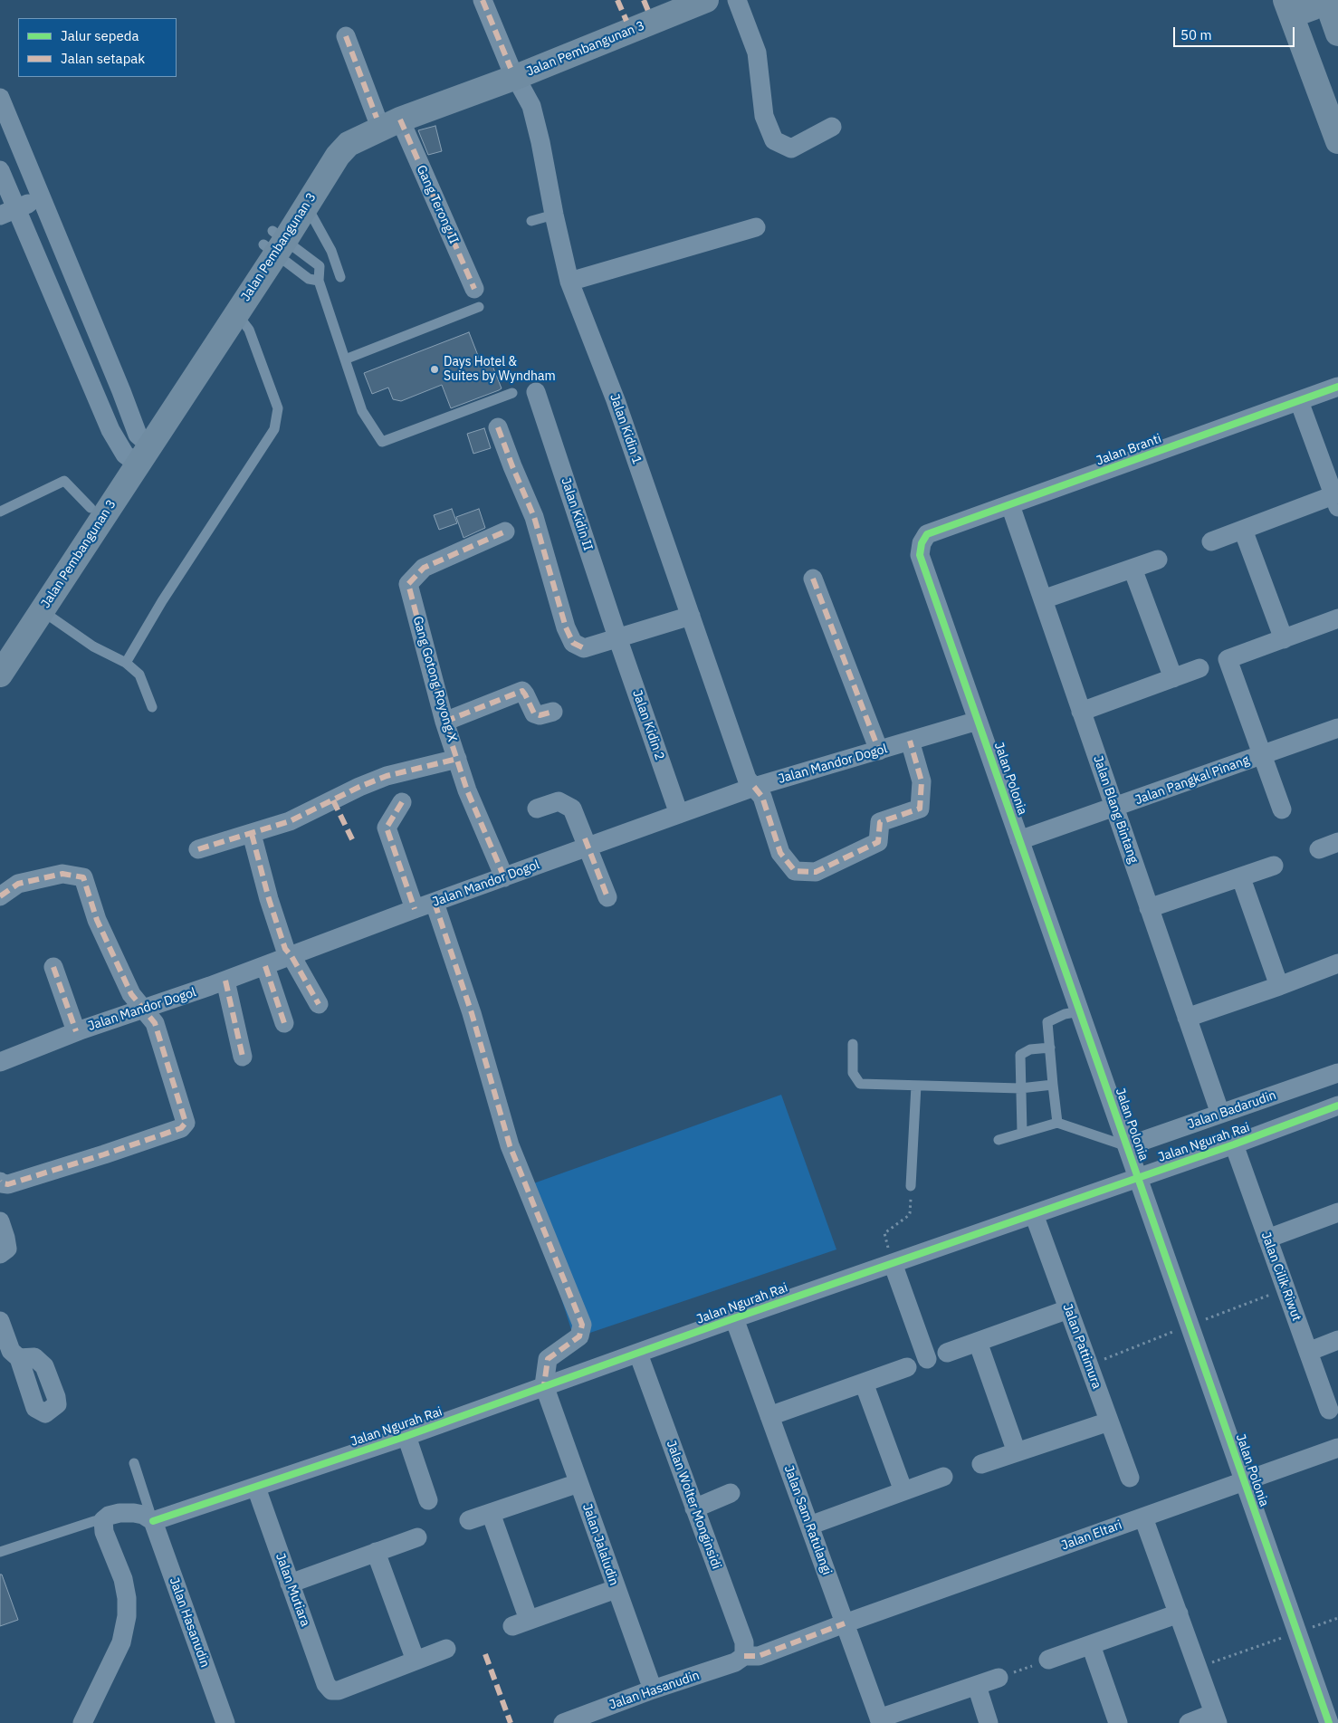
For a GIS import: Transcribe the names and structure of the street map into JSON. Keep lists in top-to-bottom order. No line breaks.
{"streets":{"street":["Jalan Pembangunan 3","Gang Terong II","Jalan Kidin 1","Jalan Branti","Jalan Kidin II","Gang Gotong Royong X","Jalan Kidin 2","Jalan Mandor Dogol","Jalan Polonia","Jalan Pangkal Pinang","Jalan Blang Bintang","Jalan Badarudin","Jalan Ngurah Rai","Jalan Cilik Riwut","Jalan Pattimura","Jalan Wolter Monginsidi","Jalan Sam Ratulangi","Jalan Eltari","Jalan Jalaludin","Jalan Mutiara","Jalan Hasanudin"]},"crossings":[["Jalan Pembangunan 3","Gang Terong II"],["Jalan Pembangunan 3","Jalan Kidin 1"],["Jalan Kidin 1","Jalan Mandor Dogol"],["Jalan Branti","Jalan Polonia"],["Jalan Branti","Jalan Blang Bintang"],["Jalan Kidin II","Jalan Kidin 2"],["Gang Gotong Royong X","Jalan Mandor Dogol"],["Jalan Kidin 2","Jalan Mandor Dogol"],["Jalan Mandor Dogol","Jalan Polonia"],["Jalan Polonia","Jalan Pangkal Pinang"],["Jalan Polonia","Jalan Badarudin"],["Jalan Polonia","Jalan Ngurah Rai"],["Jalan Polonia","Jalan Eltari"],["Jalan Pangkal Pinang","Jalan Blang Bintang"],["Jalan Blang Bintang","Jalan Badarudin"],["Jalan Ngurah Rai","Jalan Cilik Riwut"],["Jalan Ngurah Rai","Jalan Pattimura"],["Jalan Ngurah Rai","Jalan Wolter Monginsidi"],["Jalan Ngurah Rai","Jalan Sam Ratulangi"],["Jalan Ngurah Rai","Jalan Jalaludin"],["Jalan Ngurah Rai","Jalan Mutiara"],["Jalan Ngurah Rai","Jalan Hasanudin"],["Jalan Wolter Monginsidi","Jalan Eltari"],["Jalan Wolter Monginsidi","Jalan Hasanudin"],["Jalan Sam Ratulangi","Jalan Eltari"],["Jalan Eltari","Jalan Hasanudin"],["Jalan Jalaludin","Jalan Hasanudin"]],"places":["Days Hotel & Suites by Wyndham"],"legend":["Jalur sepeda","Jalan setapak"],"scale_bar":"50 m"}
